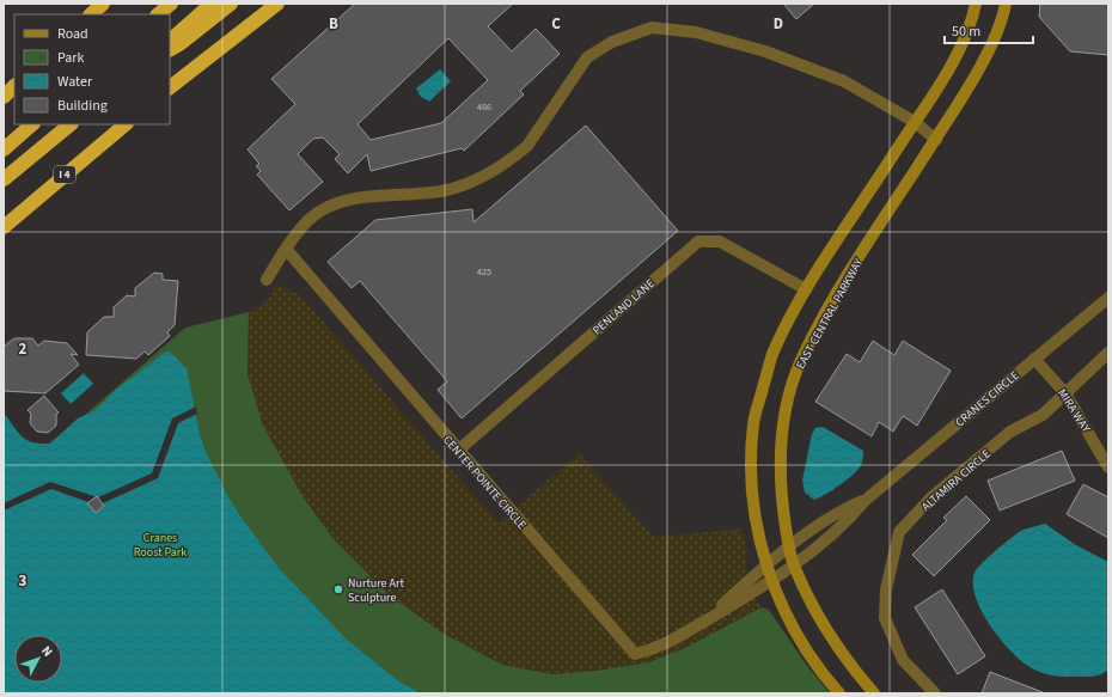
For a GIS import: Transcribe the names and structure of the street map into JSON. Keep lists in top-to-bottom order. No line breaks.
{"streets":{"highway":["I 4"],"main road":["EAST CENTRAL PARKWAY"],"street":["PENLAND LANE","CRANES CIRCLE","MIRA WAY","ALTAMIRA CIRCLE","CENTER POINTE CIRCLE"]},"crossings":[["PENLAND LANE","CENTER POINTE CIRCLE"],["EAST CENTRAL PARKWAY","CRANES CIRCLE"],["CRANES CIRCLE","MIRA WAY"],["CRANES CIRCLE","CENTER POINTE CIRCLE"],["MIRA WAY","ALTAMIRA CIRCLE"]],"parks":["Cranes Roost Park"],"places":["Nurture Art Sculpture"],"house_numbers":["486","425"],"legend":["Road","Park","Water","Building"],"scale_bar":"50 m","north":"top right","grid":{"columns":["B","C","D"],"rows":["2","3"]}}
